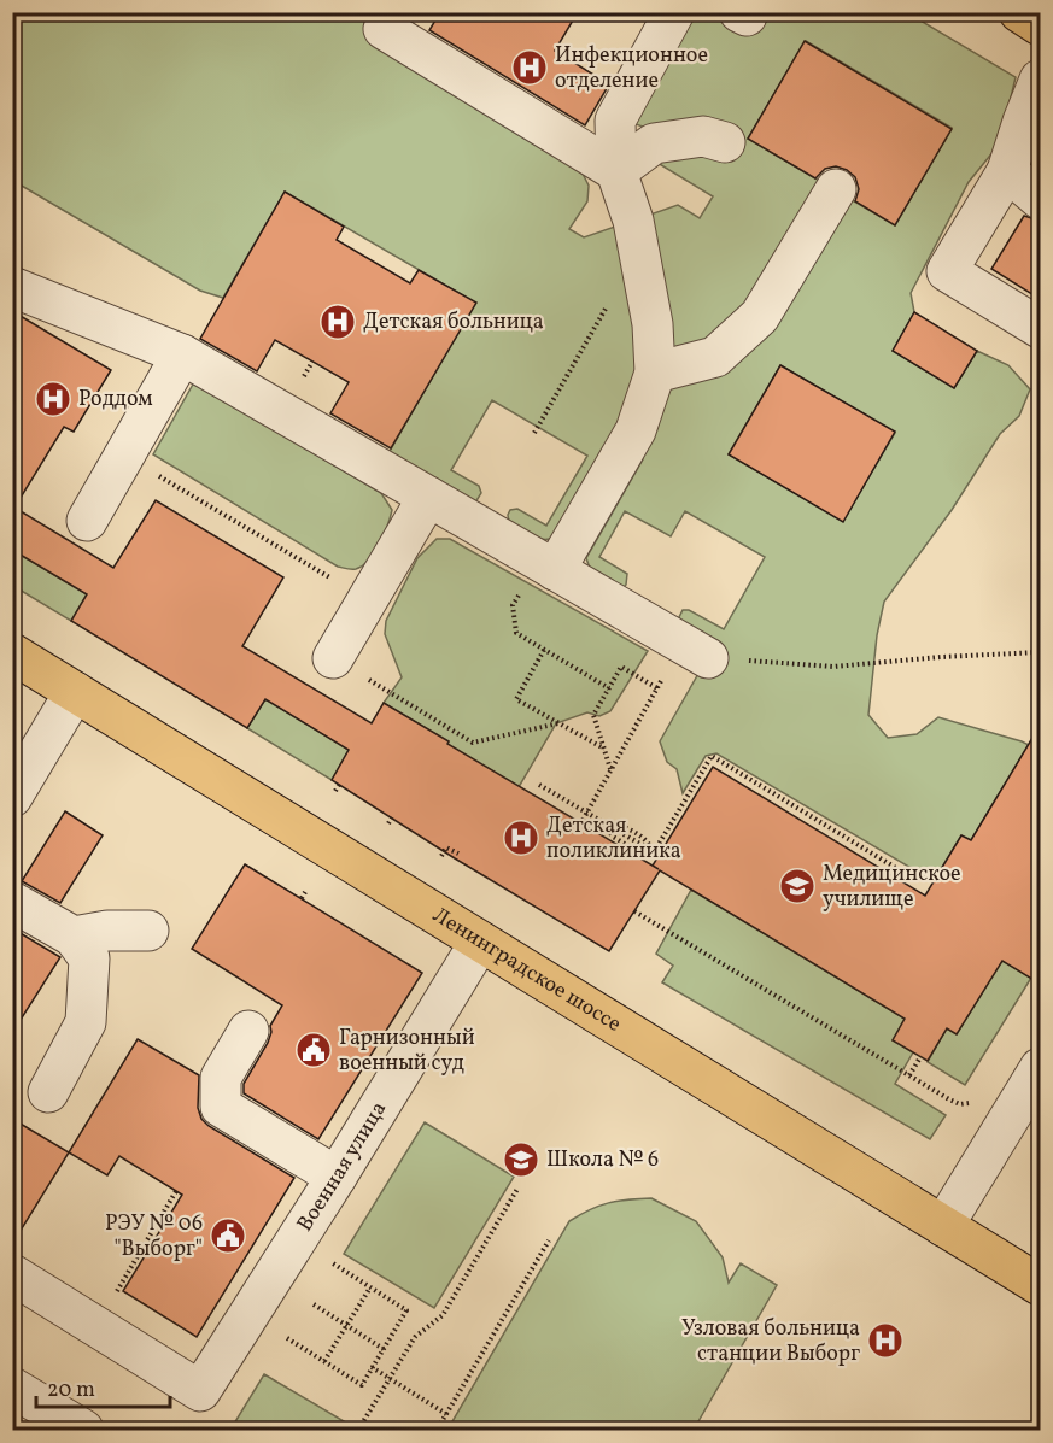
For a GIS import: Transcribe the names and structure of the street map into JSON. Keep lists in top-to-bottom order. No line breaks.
{"streets":{"main road":["Ленинградское шоссе"],"street":["Военная улица"]},"crossings":[["Ленинградское шоссе","Военная улица"]],"places":{"hospital":["Инфекционное отделение","Детская больница","Роддом","Детская поликлиника","Узловая больница станции Выборг"],"school or university":["Медицинское училище","Школа № 6"],"public building":["Гарнизонный военный суд","РЭУ № 06 \"Выборг\""]},"scale_bar":"20 m"}
